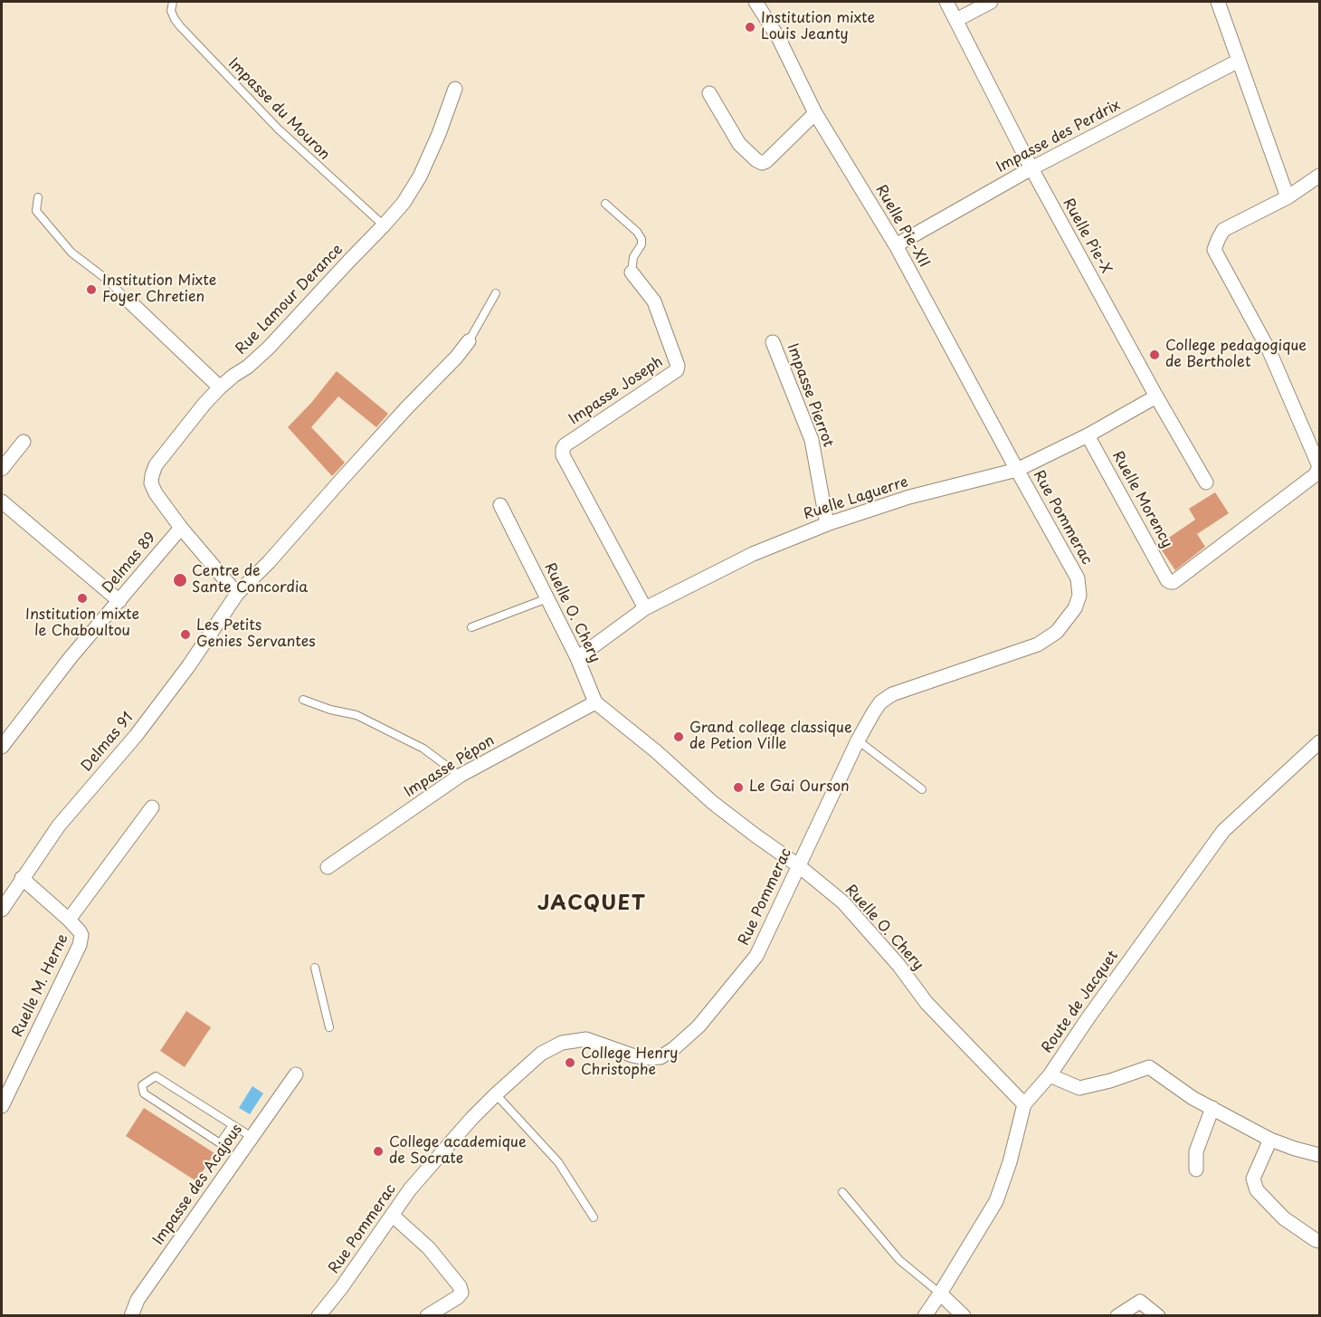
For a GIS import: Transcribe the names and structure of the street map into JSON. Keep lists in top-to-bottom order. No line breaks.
{"streets":{"street":["Impasse des Perdrix","Ruelle Pie-XII","Ruelle Pie-X","Rue Lamour Derance","Impasse Joseph","Impasse Pierrot","Ruelle Laguerre","Ruelle Morency","Rue Pommerac","Delmas 89","Ruelle O. Chery","Delmas 91","Impasse Pépon","Ruelle M. Herne","Route de Jacquet","Impasse des Acajous"],"lane":["Impasse du Mouron"]},"crossings":[["Impasse du Mouron","Rue Lamour Derance"],["Impasse des Perdrix","Ruelle Pie-XII"],["Impasse des Perdrix","Ruelle Pie-X"],["Ruelle Pie-XII","Ruelle Laguerre"],["Ruelle Pie-XII","Rue Pommerac"],["Ruelle Pie-X","Ruelle Laguerre"],["Rue Lamour Derance","Delmas 89"],["Rue Lamour Derance","Delmas 91"],["Impasse Joseph","Ruelle Laguerre"],["Impasse Pierrot","Ruelle Laguerre"],["Ruelle Laguerre","Ruelle Morency"],["Ruelle Laguerre","Rue Pommerac"],["Ruelle Laguerre","Ruelle O. Chery"],["Rue Pommerac","Ruelle O. Chery"],["Ruelle O. Chery","Impasse Pépon"],["Ruelle O. Chery","Route de Jacquet"]],"districts":["JACQUET"],"places":["Institution mixte Louis Jeanty","Institution Mixte Foyer Chretien","College pedagogique de Bertholet","Centre de Sante Concordia","Institution mixte le Chaboultou","Les Petits Genies Servantes","Grand college classique de Petion Ville","Le Gai Ourson","College Henry Christophe","College academique de Socrate"]}
